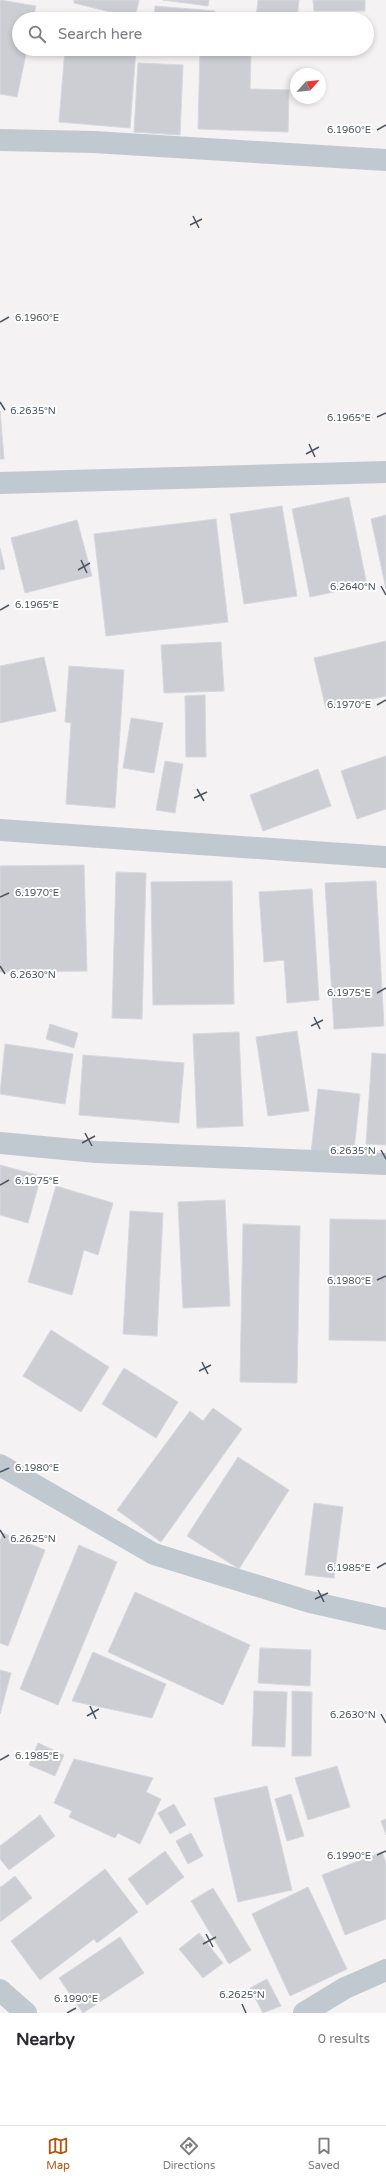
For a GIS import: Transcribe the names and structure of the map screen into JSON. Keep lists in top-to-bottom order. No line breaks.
{"north":"top right","page":{"search":"Search here","heading":["Nearby","0 results"],"nav":["Map","Directions","Saved"]},"coordinates":["6.1960°E","6.2635°N","6.1965°E","6.2640°N","6.1970°E","6.2630°N","6.1975°E","6.1980°E","6.2625°N","6.1985°E","6.1990°E"]}
